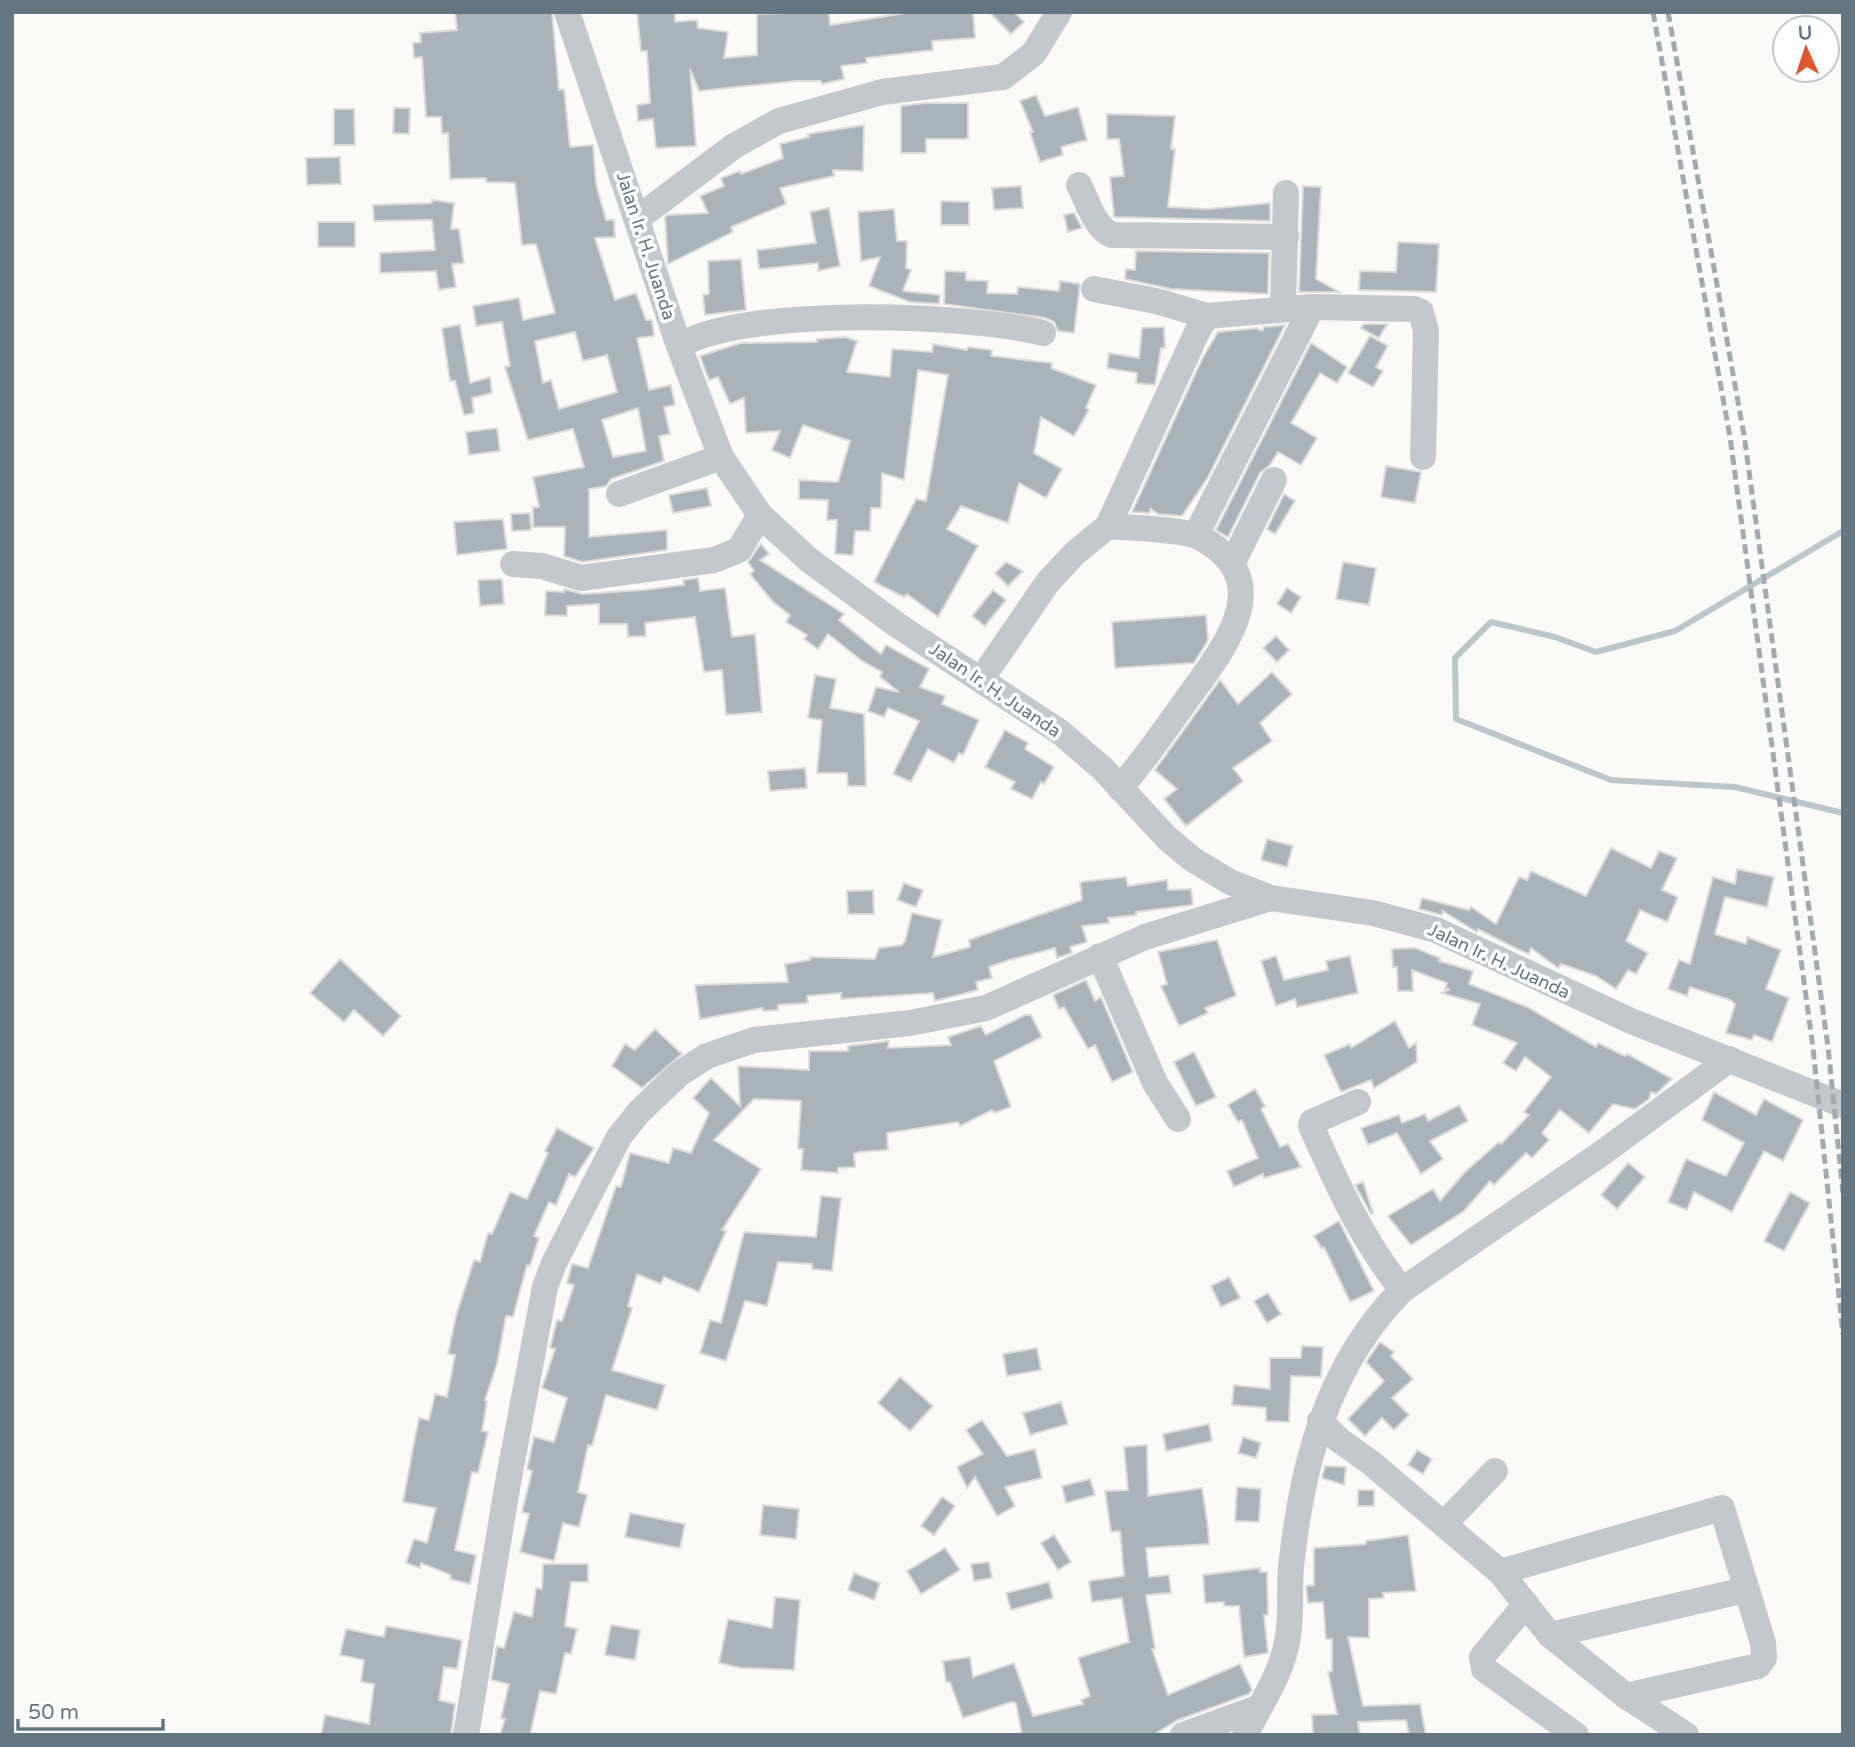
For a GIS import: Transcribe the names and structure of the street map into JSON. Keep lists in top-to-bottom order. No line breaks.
{"streets":{"street":["Jalan Ir. H. Juanda"]},"scale_bar":"50 m","north":"top"}
